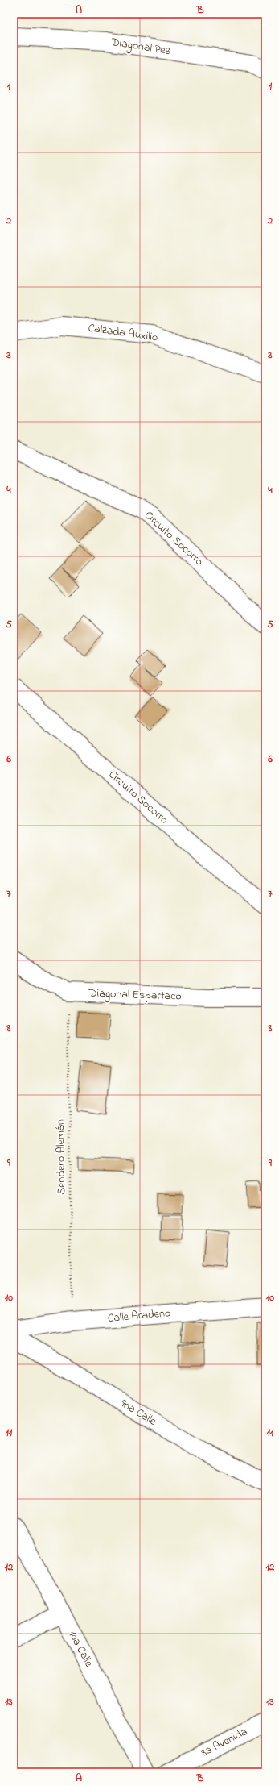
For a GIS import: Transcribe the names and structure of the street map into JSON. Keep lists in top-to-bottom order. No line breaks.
{"streets":{"street":["Diagonal Pez","Calzada Auxilio","Circuito Socorro","Diagonal Espartaco","Calle Aradeno","9na Calle","10a Calle","8a Avenida"],"path":["Sendero Alemán"]},"crossings":[["Diagonal Espartaco","Sendero Alemán"],["Sendero Alemán","Calle Aradeno"]],"grid":{"columns":["A","B"],"rows":["1","2","3","4","5","6","7","8","9","10","11","12","13"]}}
